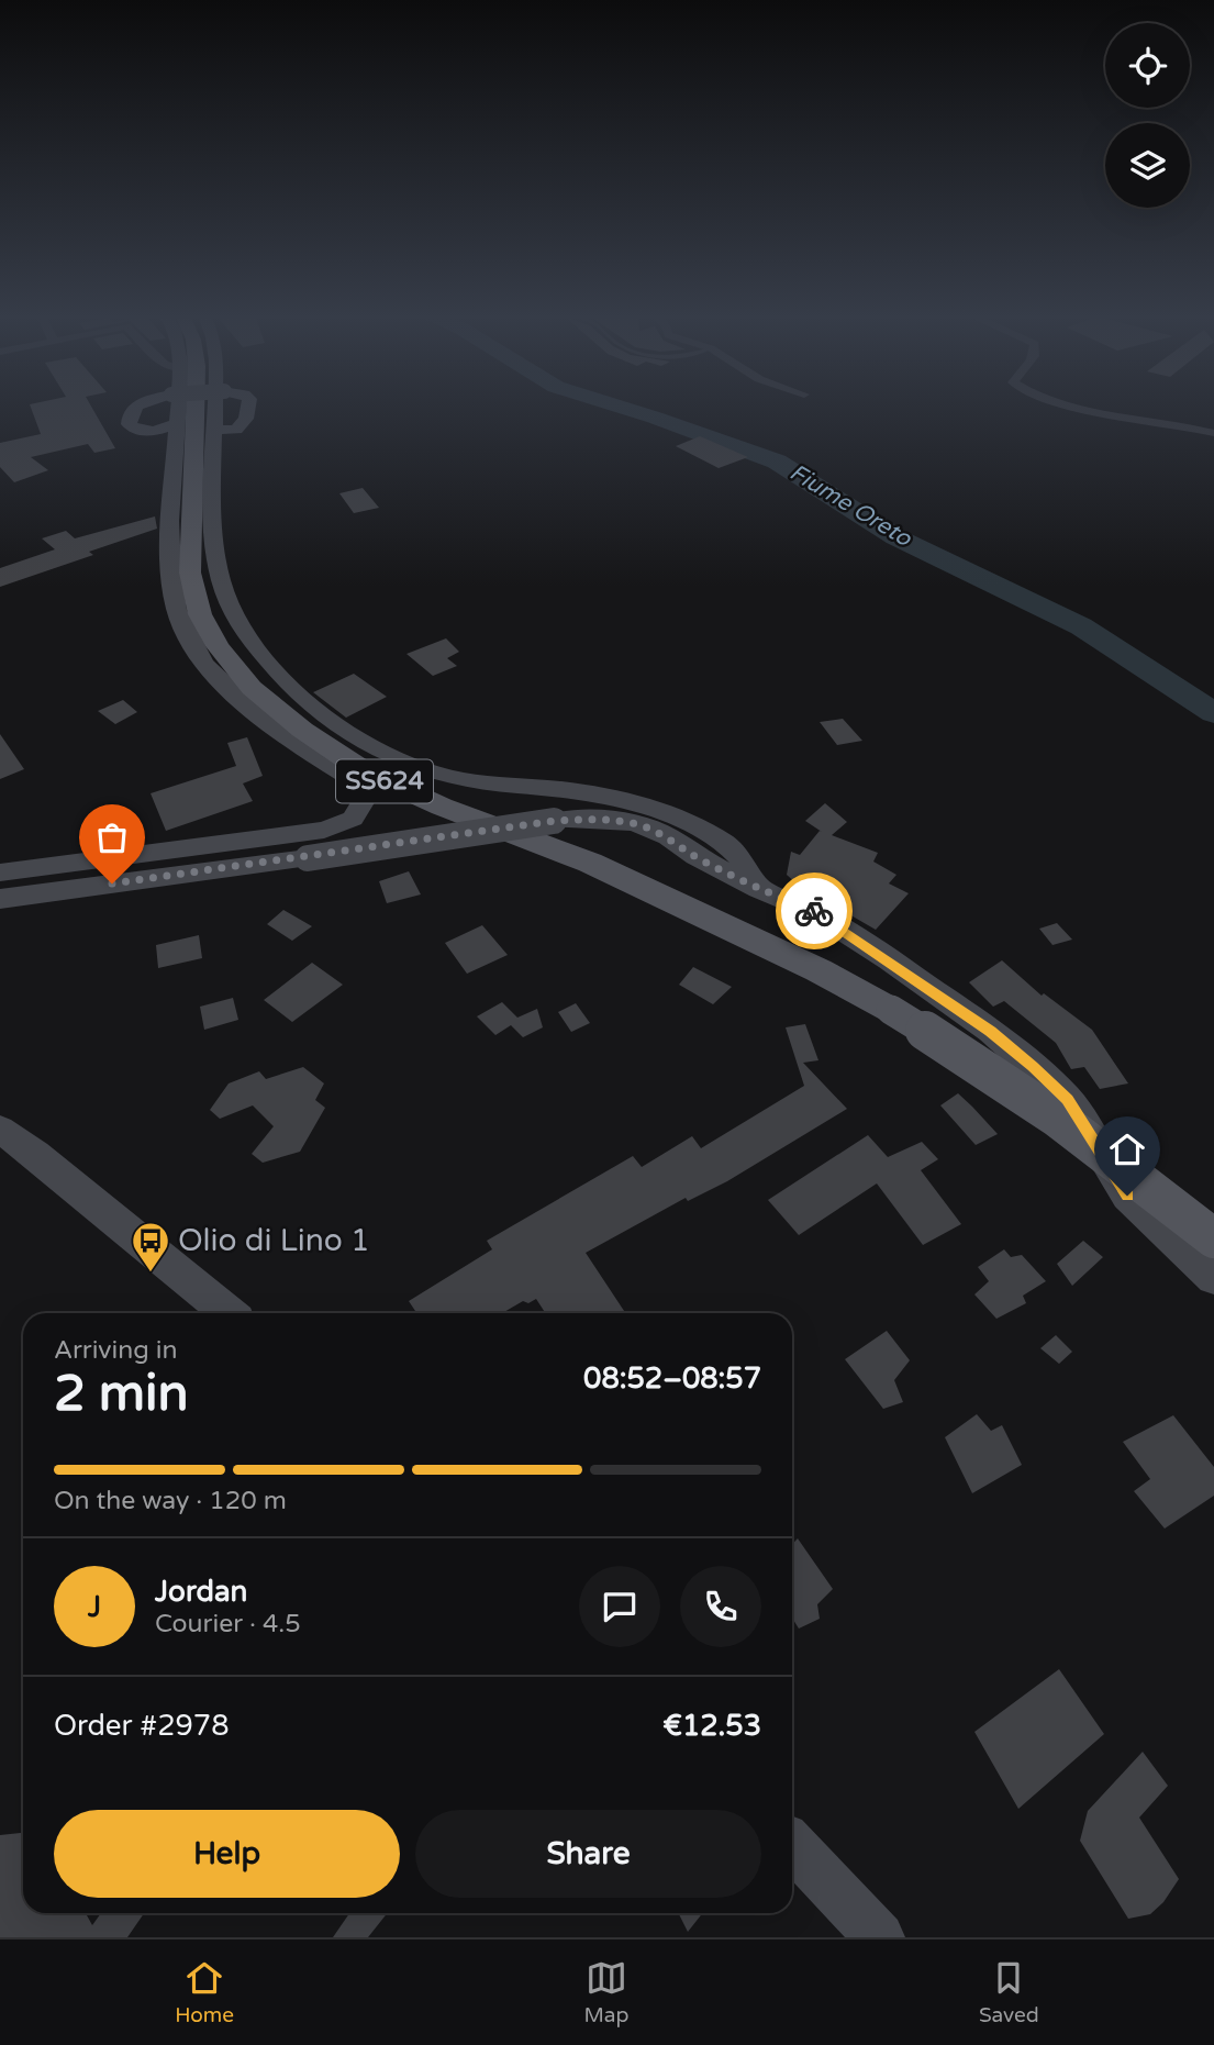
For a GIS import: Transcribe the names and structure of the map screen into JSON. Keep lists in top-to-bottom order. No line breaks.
{"streets":{"main road":["SS624"]},"water":["Fiume Oreto"],"places":{"bus stop":["Olio di Lino 1"]},"page":{"heading":["2 min","Arriving in","08:52–08:57"],"panel":["Jordan","Courier · 4.5","Order #2978","€12.53"],"bar":"On the way · 120 m","round":"J","buttons":["Help","Share"],"tabs":["Home","Map","Saved"]}}
